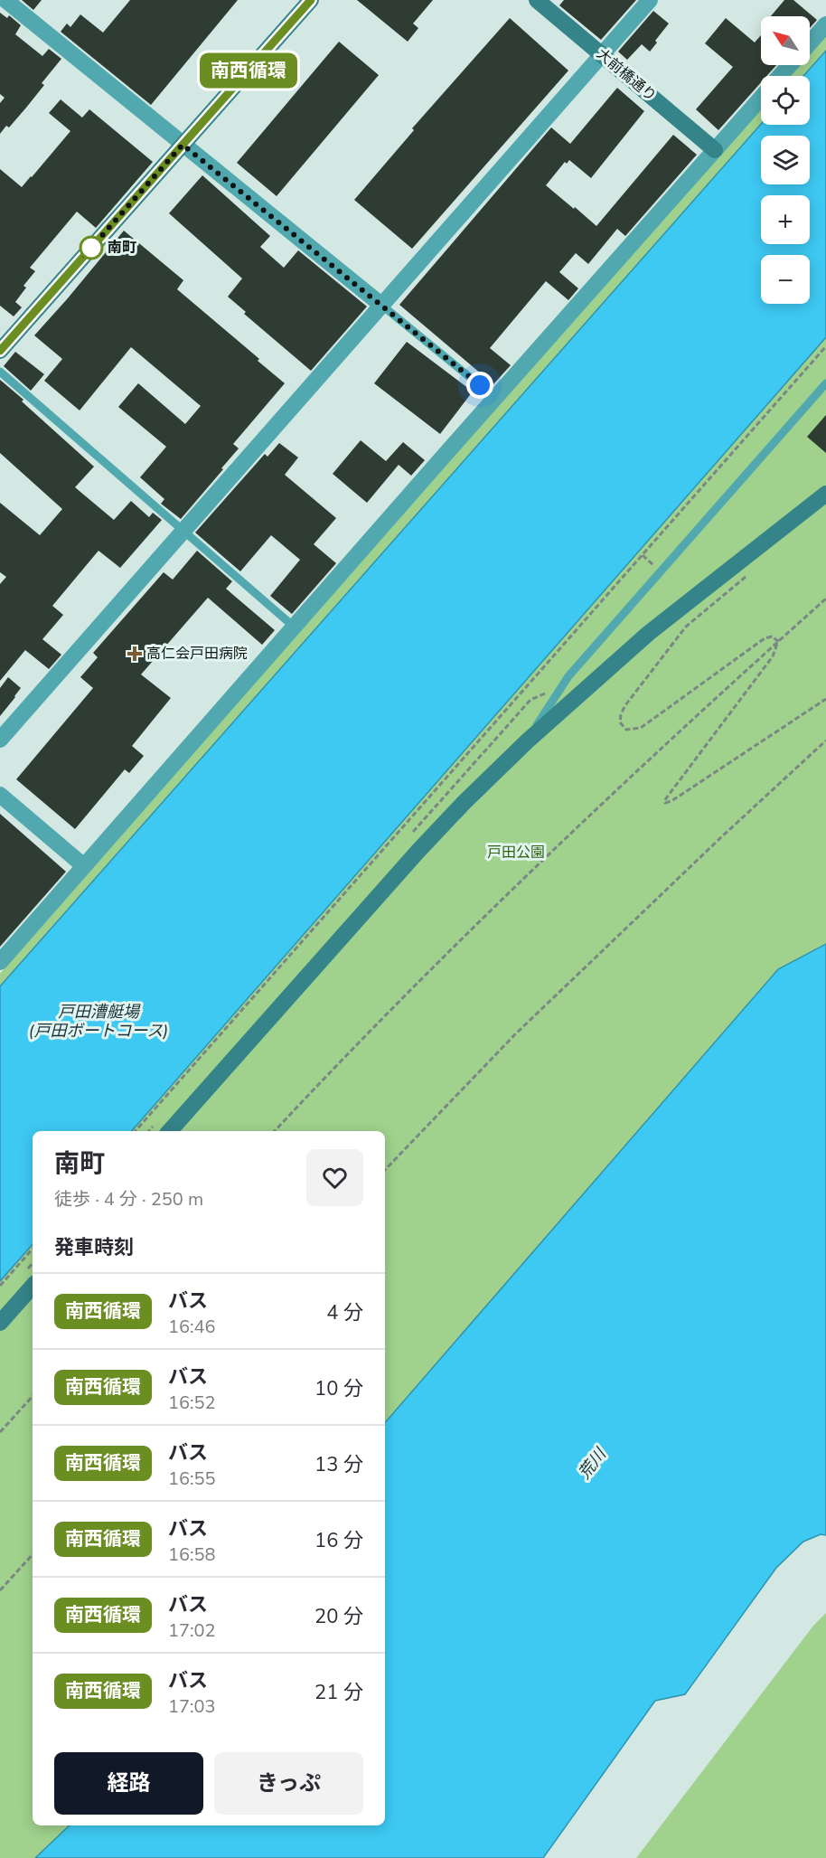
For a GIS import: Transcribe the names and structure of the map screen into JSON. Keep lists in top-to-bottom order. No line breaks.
{"streets":{"street":["大前橋通り"]},"water":["戸田漕艇場 (戸田ボートコース)","荒川"],"parks":["戸田公園"],"places":{"other":["南町"],"health":["高仁会戸田病院"]},"lines":["bus line 南西循環"],"north":"top left","page":{"on_map":"南西循環","map_buttons":["+","−"],"heading":[["南町","徒歩 · 4 分 · 250 m"],"発車時刻"],"list":[{"mark":"南西循環","name":"バス","note":"16:46","value":"4 分"},{"mark":"南西循環","name":"バス","note":"16:52","value":"10 分"},{"mark":"南西循環","name":"バス","note":"16:55","value":"13 分"},{"mark":"南西循環","name":"バス","note":"16:58","value":"16 分"},{"mark":"南西循環","name":"バス","note":"17:02","value":"20 分"},{"mark":"南西循環","name":"バス","note":"17:03","value":"21 分"}],"buttons":["経路","きっぷ"]}}
